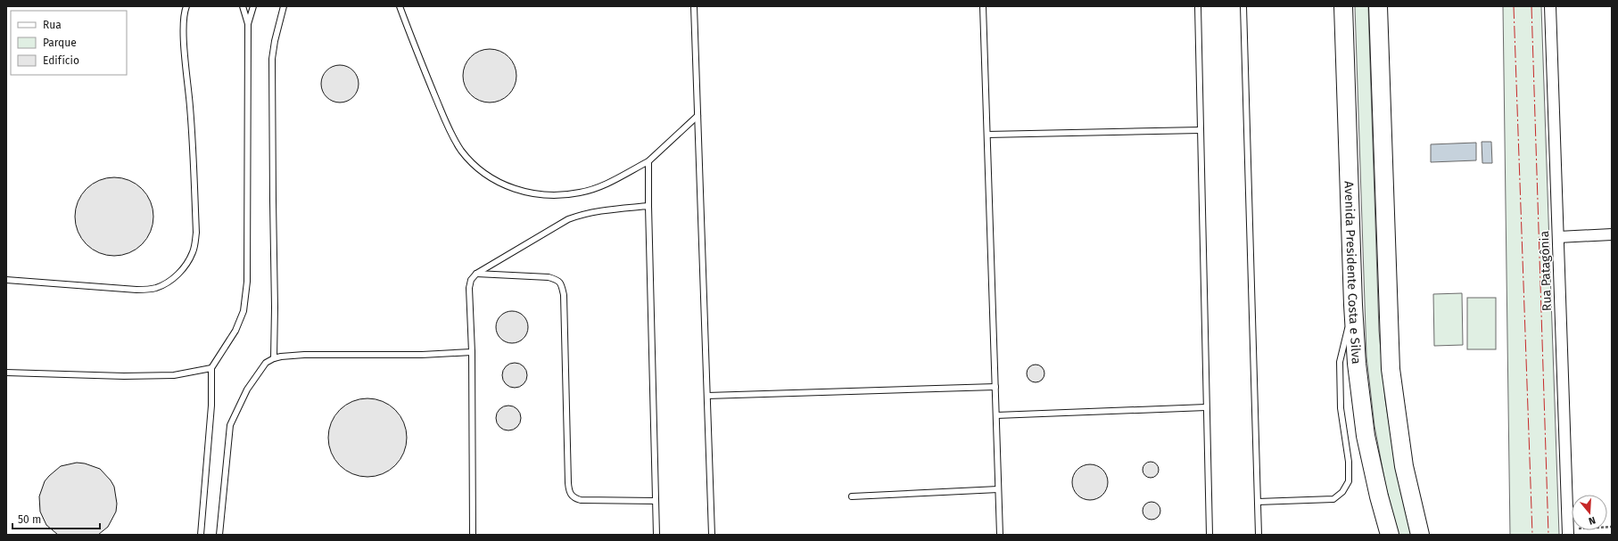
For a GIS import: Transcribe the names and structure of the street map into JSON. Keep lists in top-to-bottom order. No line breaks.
{"streets":{"highway":["Avenida Presidente Costa e Silva"],"street":["Rua Patagônia"]},"legend":["Rua","Parque","Edifício"],"scale_bar":"50 m","north":"bottom"}
